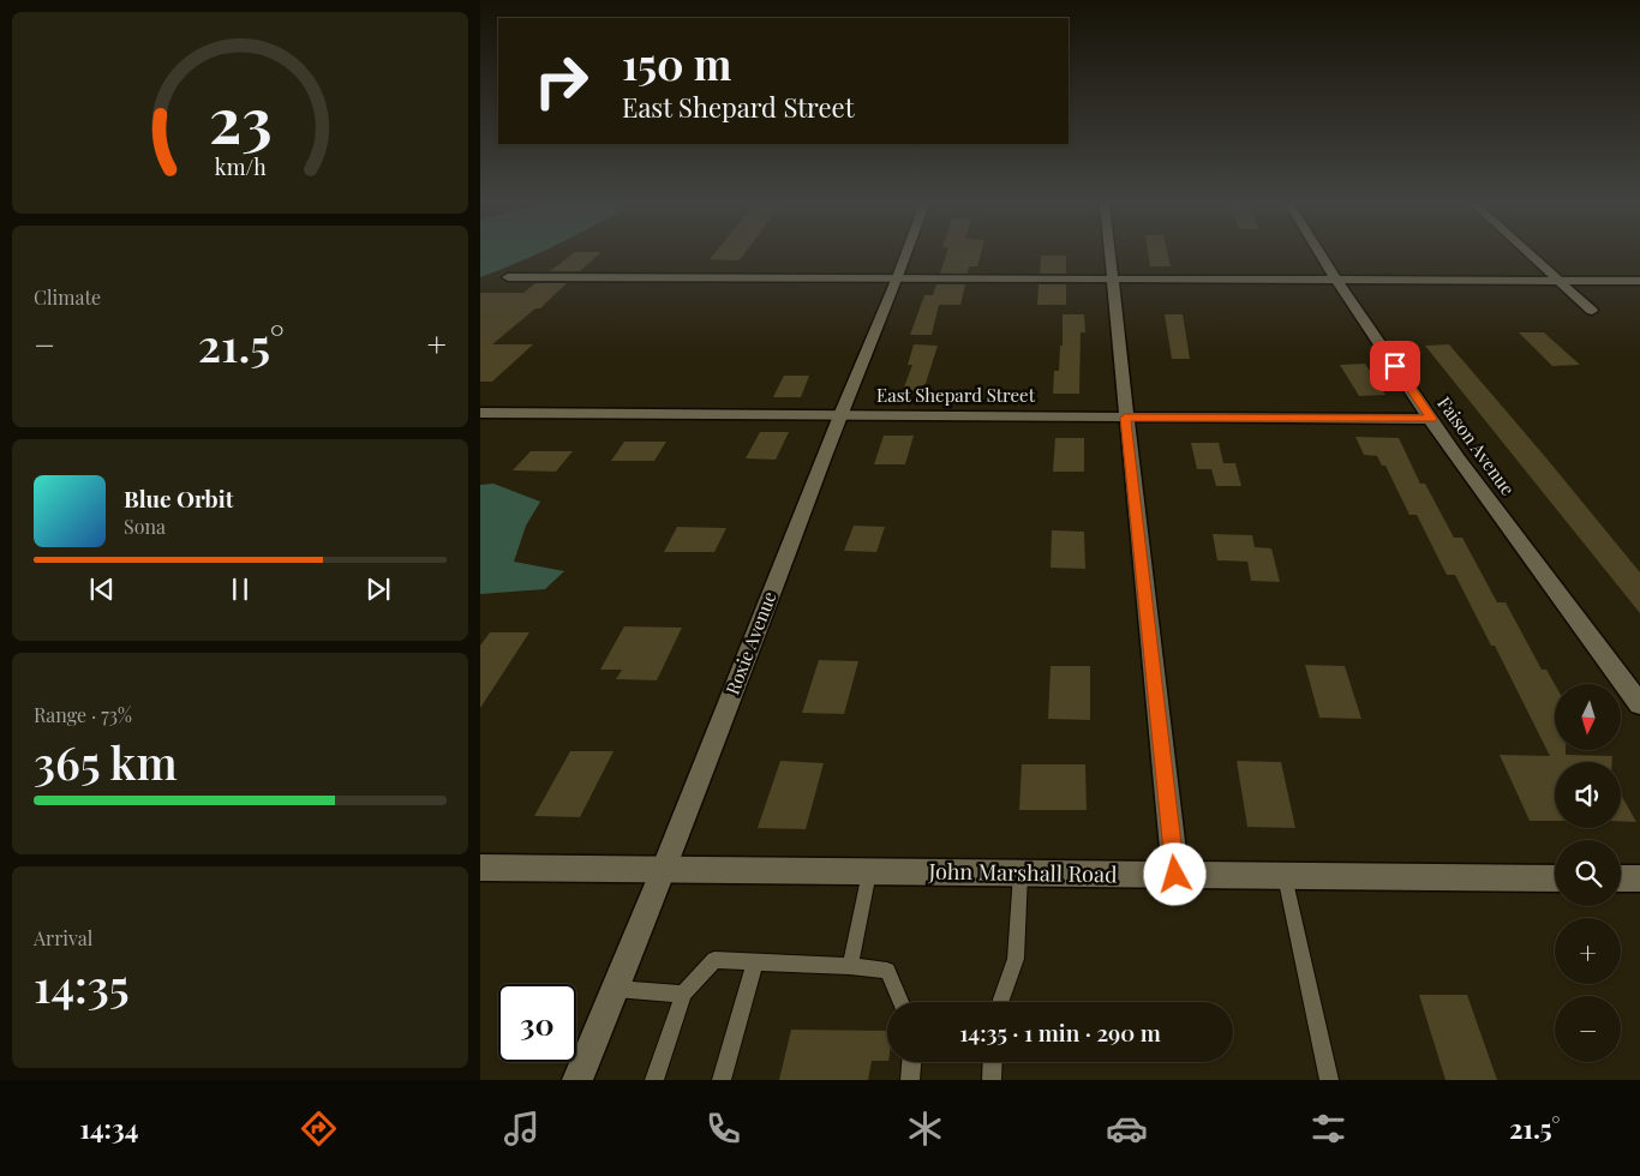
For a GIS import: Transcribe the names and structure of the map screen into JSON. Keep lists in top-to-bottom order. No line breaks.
{"streets":{"street":["East Shepard Street","Faison Avenue","Roxie Avenue","John Marshall Road"]},"crossings":[["East Shepard Street","Faison Avenue"],["East Shepard Street","Roxie Avenue"],["Roxie Avenue","John Marshall Road"]],"north":"bottom","page":{"turn":["150 m","East Shepard Street"],"tile":["Climate",["Range · 73%","365 km"],["Arrival","14:35"]],"heat":["−","21.5°","+"],"song":["Blue Orbit","Sona"],"map_buttons":["+","−"],"limit":"30","trip":"14:35 · 1 min · 290 m","tabs":["14:34","21.5°"],"gauge":["23","km/h"]}}
